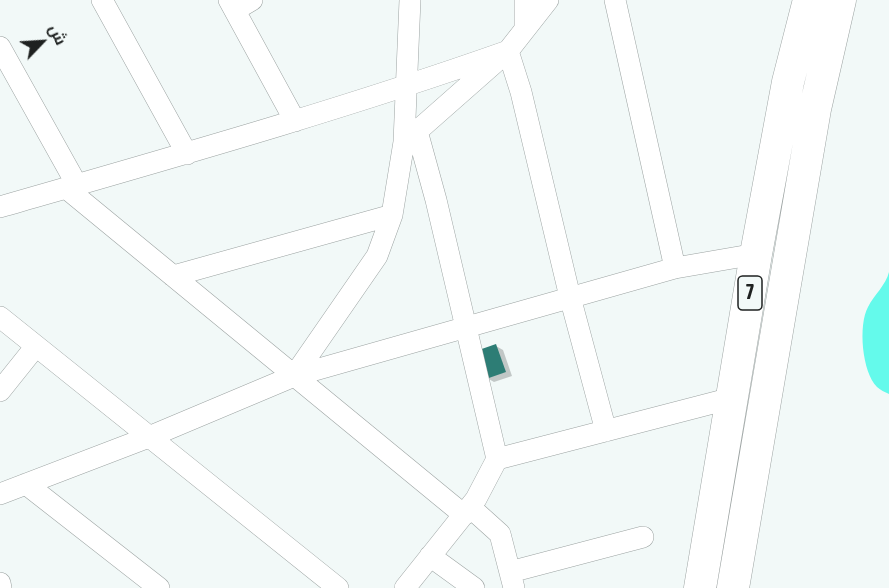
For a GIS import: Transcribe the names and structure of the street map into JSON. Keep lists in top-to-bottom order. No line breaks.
{"streets":{"highway":["7"]},"north":"top right"}
